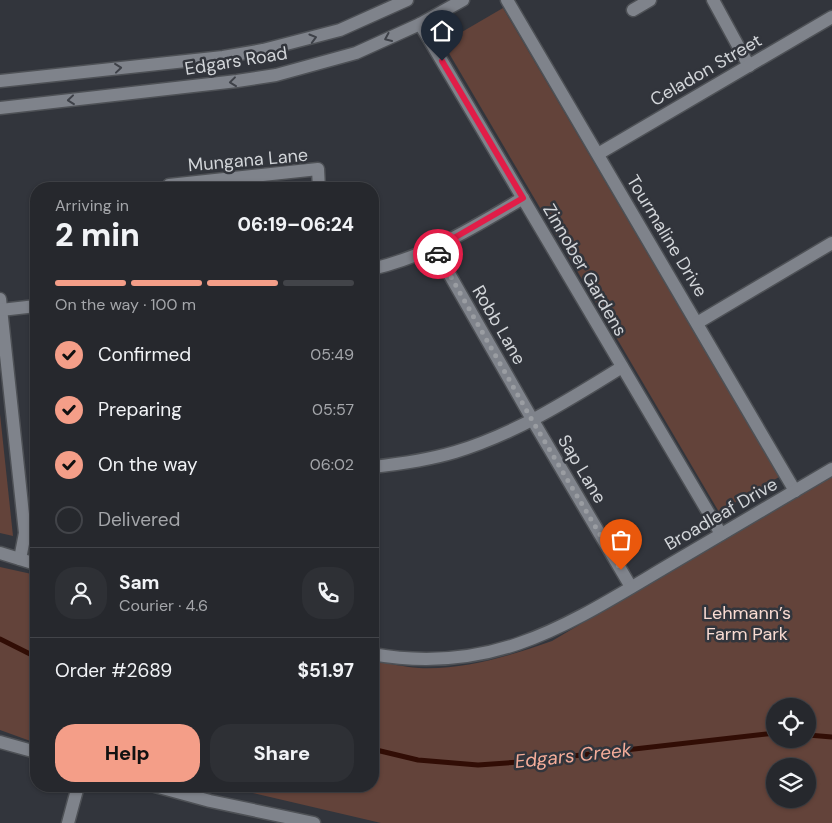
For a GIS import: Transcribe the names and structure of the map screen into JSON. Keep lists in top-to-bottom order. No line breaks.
{"streets":{"street":["Edgars Road","Celadon Street","Mungana Lane","Tourmaline Drive","Zinnober Gardens","Robb Lane","Sap Lane","Broadleaf Drive"]},"crossings":[["Edgars Road","Zinnober Gardens"],["Celadon Street","Tourmaline Drive"],["Tourmaline Drive","Broadleaf Drive"],["Zinnober Gardens","Broadleaf Drive"],["Robb Lane","Sap Lane"],["Sap Lane","Broadleaf Drive"]],"water":["Edgars Creek"],"parks":["Lehmann’s Farm Park"],"page":{"heading":["2 min","Arriving in","06:19–06:24"],"panel":["Sam","Courier · 4.6","Order #2689","$51.97"],"bar":"On the way · 100 m","list":[["Confirmed","05:49"],["Preparing","05:57"],["On the way","06:02"],"Delivered"],"buttons":["Help","Share"]}}
